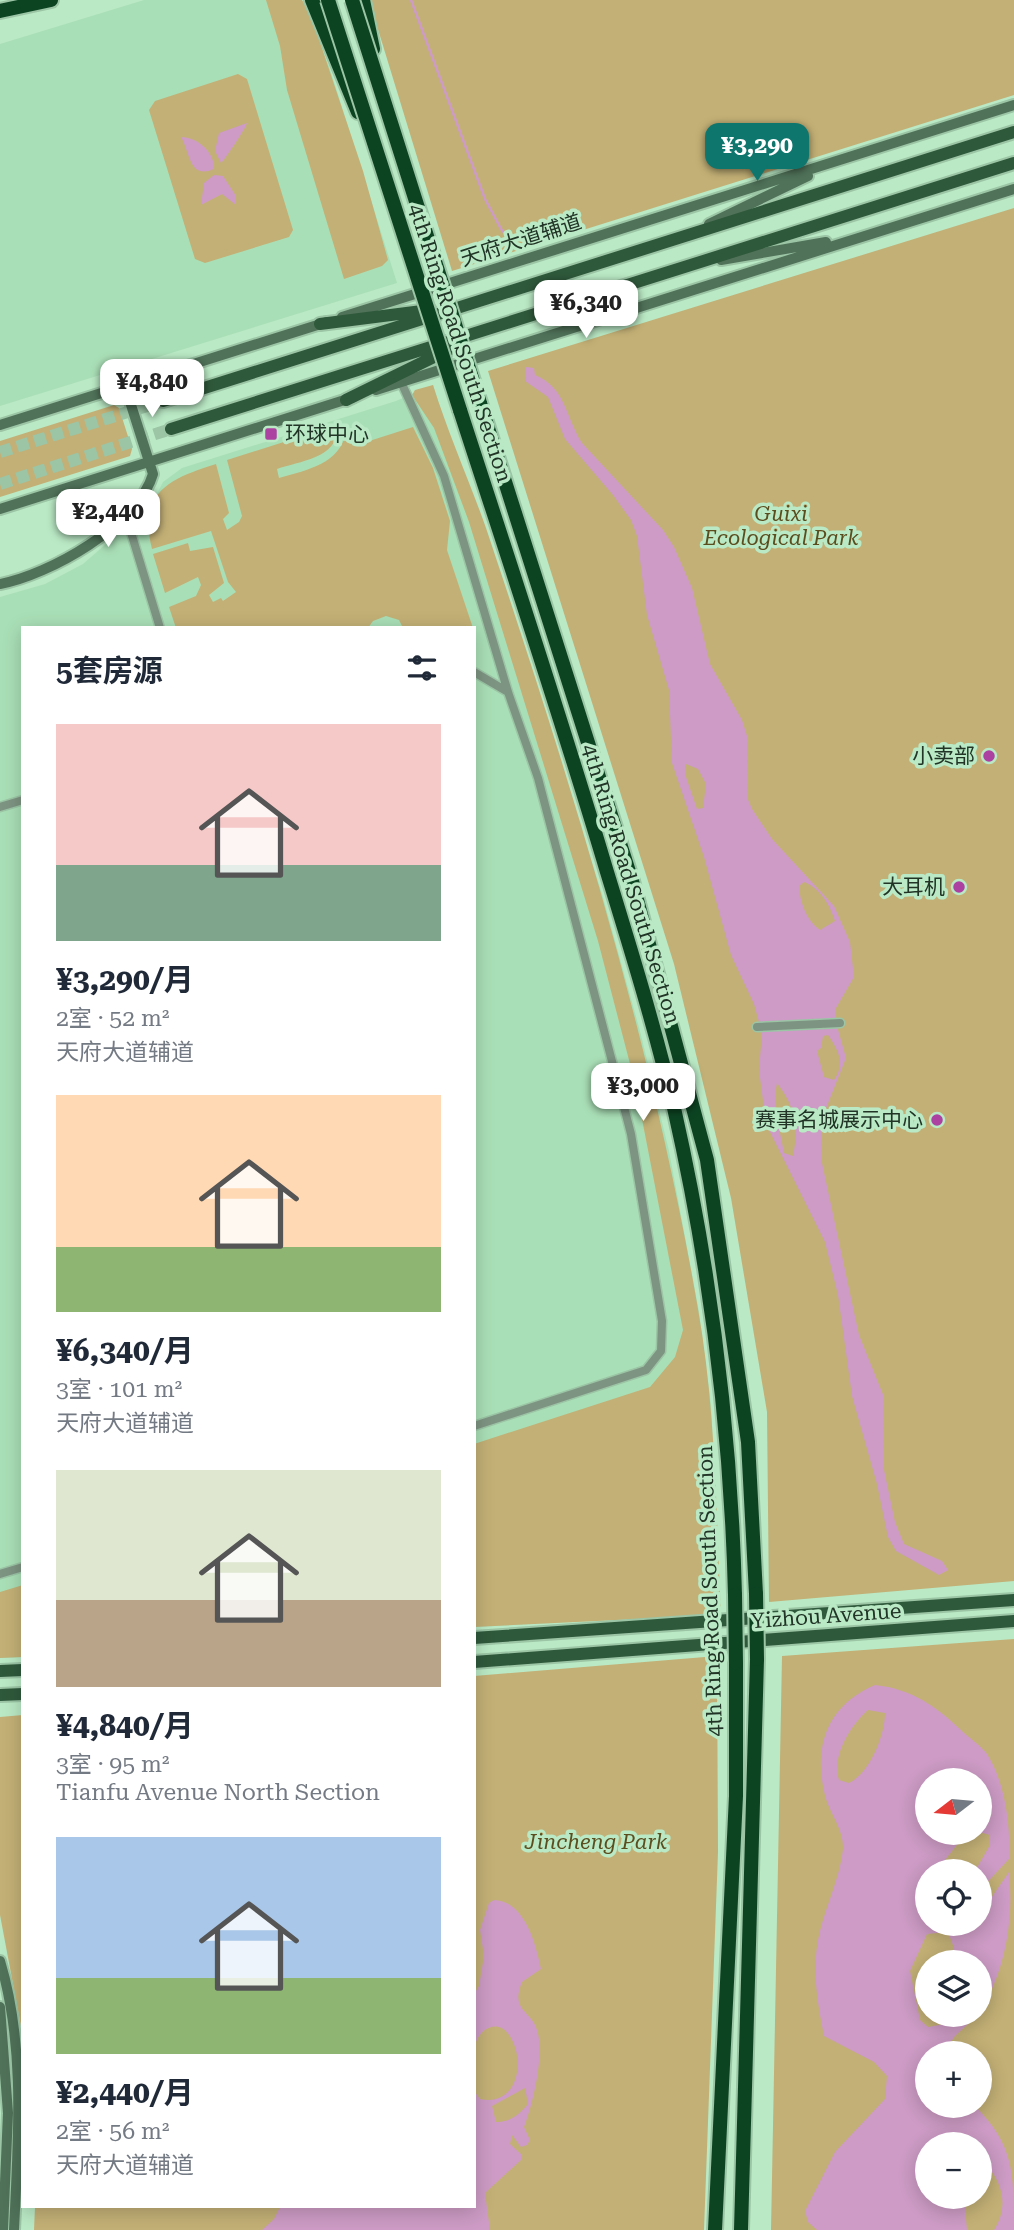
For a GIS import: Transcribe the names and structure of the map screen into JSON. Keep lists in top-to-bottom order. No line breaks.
{"streets":{"highway":["4th Ring Road South Section"],"main road":["Yizhou Avenue"],"street":["天府大道辅道"]},"parks":["Guixi Ecological Park","Jincheng Park"],"places":{"transit":["环球中心"],"other":["小卖部","大耳机","赛事名城展示中心"]},"north":"left","page":{"price":["¥3,290","¥6,340","¥4,840","¥2,440","¥3,000"],"heading":"5套房源","list":[{"name":"¥3,290/月","note":"2室 · 52 m² · 天府大道辅道"},{"name":"¥6,340/月","note":"3室 · 101 m² · 天府大道辅道"},{"name":"¥4,840/月","note":"3室 · 95 m² · Tianfu Avenue North Section"},{"name":"¥2,440/月","note":"2室 · 56 m² · 天府大道辅道"}],"map_buttons":["+","−"]}}
